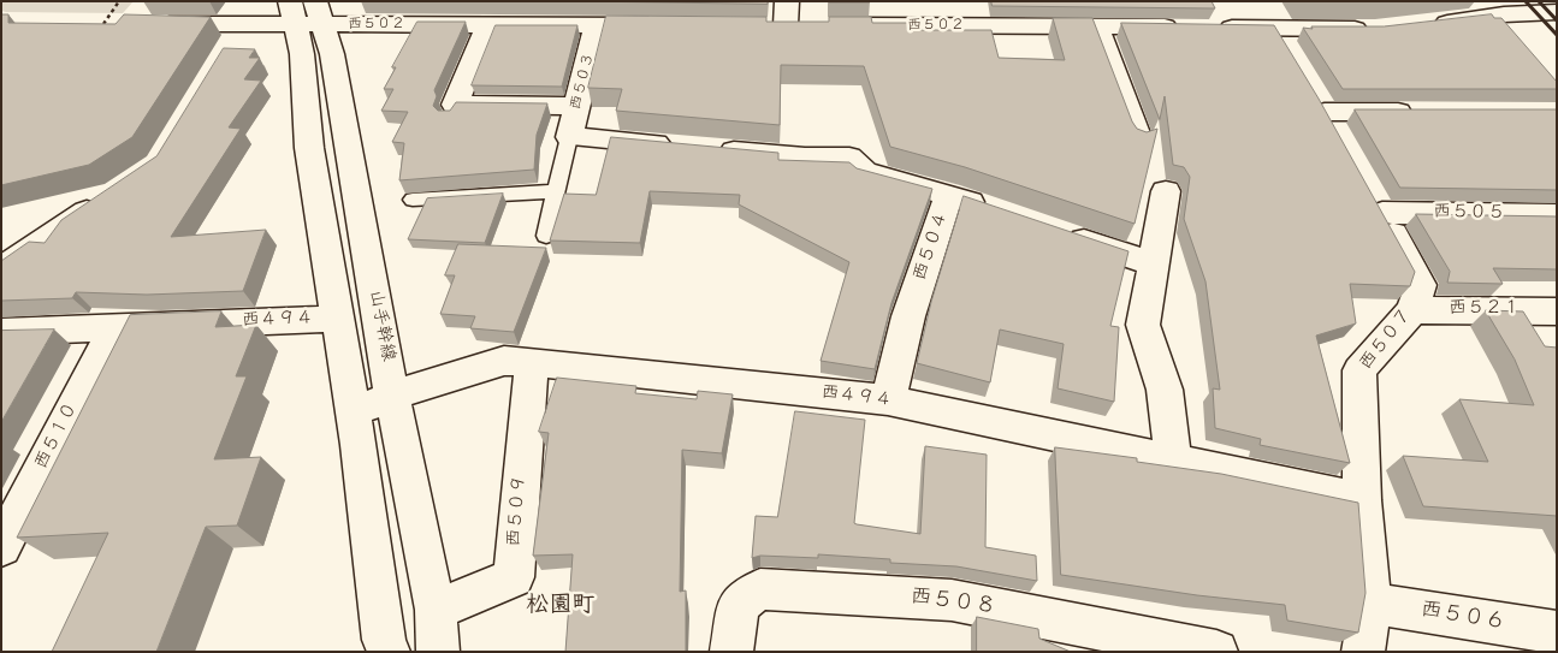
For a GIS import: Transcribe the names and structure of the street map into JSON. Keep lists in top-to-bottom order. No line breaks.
{"streets":{"street":["西５０２","西５０３","西５０５","西５０４","西５２１","西４９４","山手幹線","西５０７","西５１０","西５０９","西５０８","西５０６"]},"crossings":[["西５０２","西５０３"],["西５０２","山手幹線"],["西５０５","西５０７"],["西５０４","西４９４"],["西５２１","西５０７"],["西４９４","山手幹線"],["西４９４","西５０７"],["西４９４","西５１０"],["西４９４","西５０９"],["山手幹線","西５０９"],["西５０７","西５０６"]],"districts":["松園町"]}
